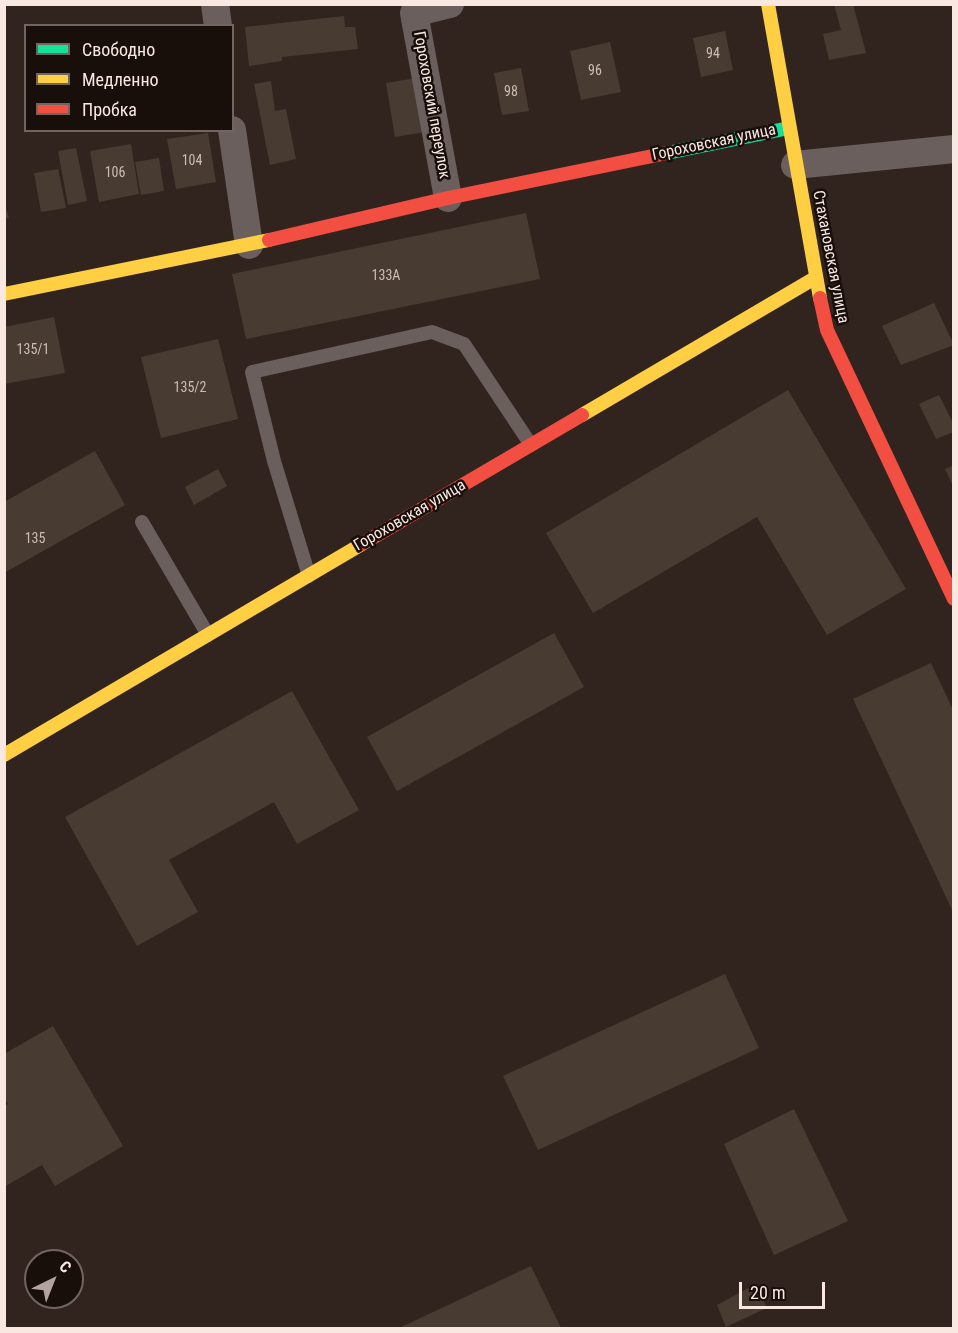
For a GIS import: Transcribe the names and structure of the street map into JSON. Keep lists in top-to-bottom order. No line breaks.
{"streets":{"street":["Гороховский переулок","Гороховская улица","Стахановская улица"]},"crossings":[["Гороховский переулок","Гороховская улица"],["Гороховская улица","Стахановская улица"]],"house_numbers":["94","96","98","104","106","133А","135/1","135/2","135"],"legend":["Свободно","Медленно","Пробка"],"scale_bar":"20 m","north":"top right"}
